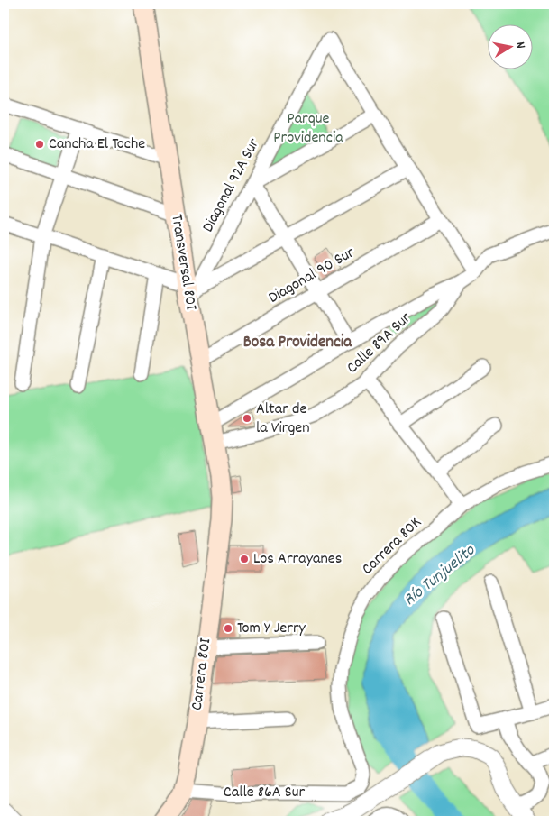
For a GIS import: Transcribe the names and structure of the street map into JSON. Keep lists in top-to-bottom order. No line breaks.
{"streets":{"main road":["Transversal 80I","Carrera 80I"],"street":["Diagonal 92A Sur","Diagonal 90 Sur","Calle 89A Sur","Carrera 80K","Calle 86A Sur"]},"crossings":[["Diagonal 92A Sur","Transversal 80I"],["Transversal 80I","Diagonal 90 Sur"],["Transversal 80I","Calle 89A Sur"],["Transversal 80I","Carrera 80I"],["Carrera 80K","Calle 86A Sur"],["Carrera 80I","Calle 86A Sur"]],"districts":["Bosa Providencia"],"water":["Río Tunjuelito"],"parks":["Parque Providencia"],"places":["Cancha El Toche","Altar de la Virgen","Los Arrayanes","Tom Y Jerry"],"north":"right"}
